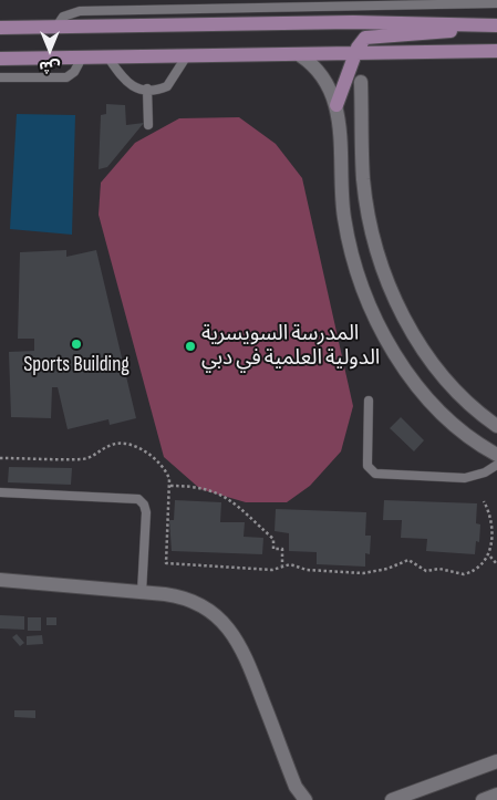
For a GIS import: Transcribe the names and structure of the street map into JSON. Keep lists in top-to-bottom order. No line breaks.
{"places":["Sports Building","المدرسة السويسرية الدولية العلمية في دبي"],"north":"bottom"}
